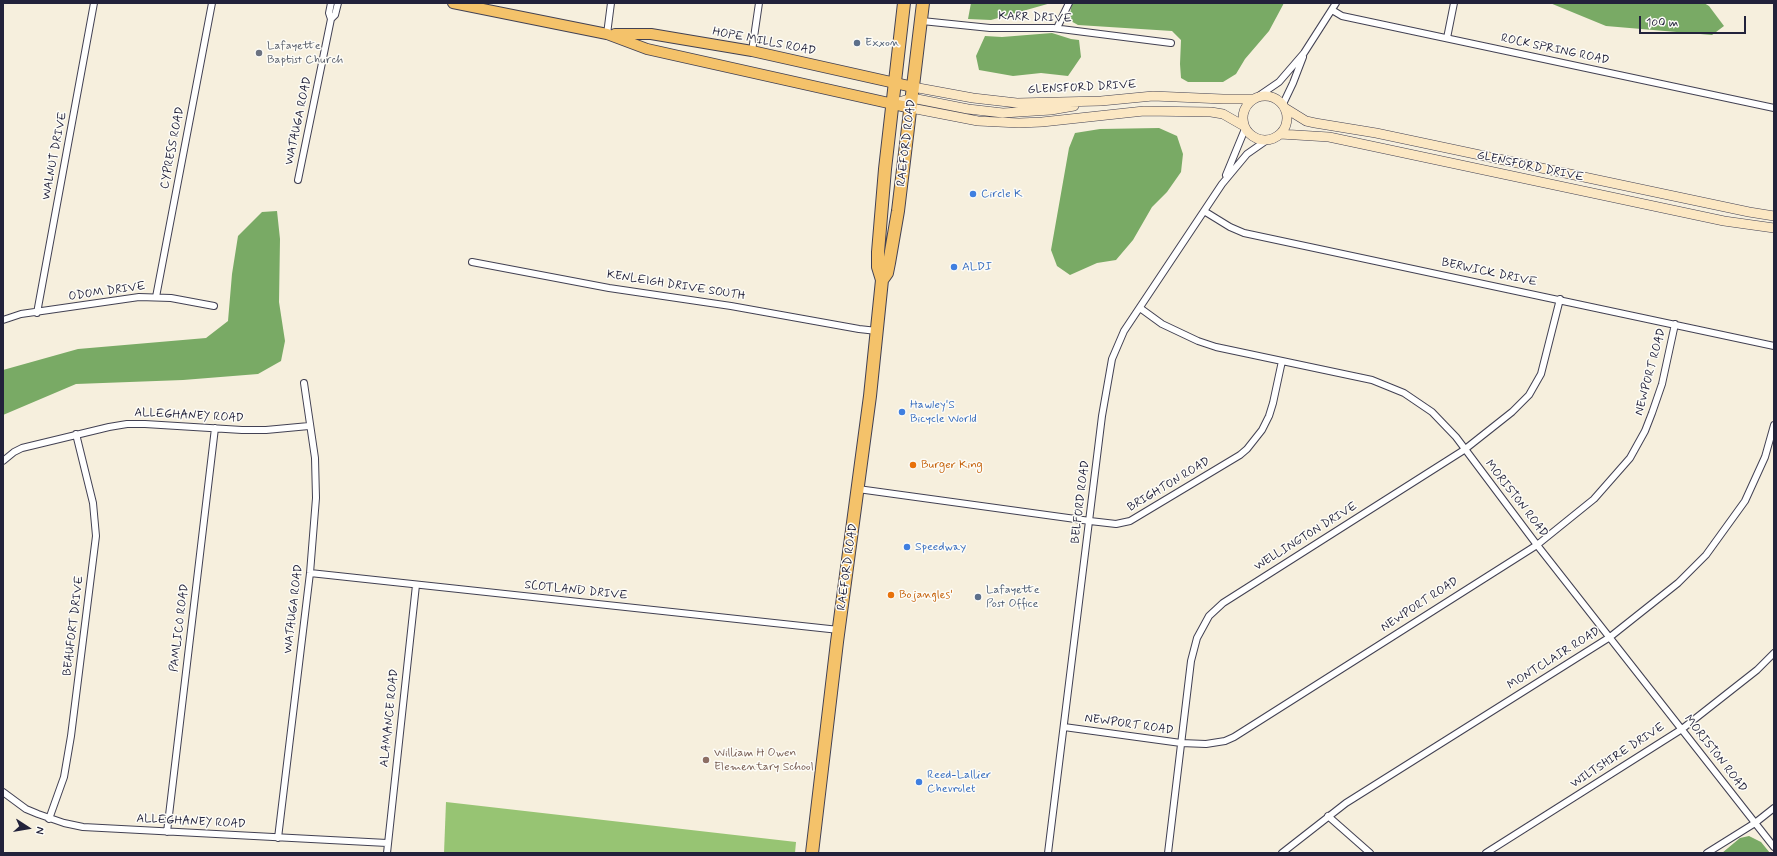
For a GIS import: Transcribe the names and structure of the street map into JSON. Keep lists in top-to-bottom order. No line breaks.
{"streets":{"highway":["RAEFORD ROAD"],"main road":["HOPE MILLS ROAD","GLENSFORD DRIVE"],"street":["KARR DRIVE","ROCK SPRING ROAD","WATAUGA ROAD","CYPRESS ROAD","WALNUT DRIVE","BERWICK DRIVE","KENLEIGH DRIVE SOUTH","ODOM DRIVE","NEWPORT ROAD","ALLEGHANEY ROAD","BRIGHTON ROAD","MORISTON ROAD","BELFORD ROAD","WELLINGTON DRIVE","SCOTLAND DRIVE","BEAUFORT DRIVE","PAMLICO ROAD","MONTCLAIR ROAD","ALAMANCE ROAD","WILTSHIRE DRIVE"]},"crossings":[["KARR DRIVE","RAEFORD ROAD"],["HOPE MILLS ROAD","GLENSFORD DRIVE"],["HOPE MILLS ROAD","RAEFORD ROAD"],["GLENSFORD DRIVE","RAEFORD ROAD"],["GLENSFORD DRIVE","BELFORD ROAD"],["WATAUGA ROAD","ALLEGHANEY ROAD"],["WATAUGA ROAD","SCOTLAND DRIVE"],["RAEFORD ROAD","KENLEIGH DRIVE SOUTH"],["RAEFORD ROAD","BRIGHTON ROAD"],["RAEFORD ROAD","SCOTLAND DRIVE"],["CYPRESS ROAD","ODOM DRIVE"],["WALNUT DRIVE","ODOM DRIVE"],["BERWICK DRIVE","NEWPORT ROAD"],["BERWICK DRIVE","BELFORD ROAD"],["BERWICK DRIVE","WELLINGTON DRIVE"],["NEWPORT ROAD","MORISTON ROAD"],["NEWPORT ROAD","BELFORD ROAD"],["NEWPORT ROAD","WELLINGTON DRIVE"],["ALLEGHANEY ROAD","BEAUFORT DRIVE"],["ALLEGHANEY ROAD","PAMLICO ROAD"],["ALLEGHANEY ROAD","ALAMANCE ROAD"],["BRIGHTON ROAD","MORISTON ROAD"],["BRIGHTON ROAD","BELFORD ROAD"],["MORISTON ROAD","BELFORD ROAD"],["MORISTON ROAD","WELLINGTON DRIVE"],["MORISTON ROAD","MONTCLAIR ROAD"],["MORISTON ROAD","WILTSHIRE DRIVE"],["SCOTLAND DRIVE","ALAMANCE ROAD"]],"places":["Exxon","Lafayette Baptist Church","Circle K","ALDI","Hawley'S Bicycle World","Burger King","Speedway","Bojangles'","Lafayette Post Office","William H Owen Elementary School","Reed-Lallier Chevrolet"],"scale_bar":"100 m","north":"right"}
